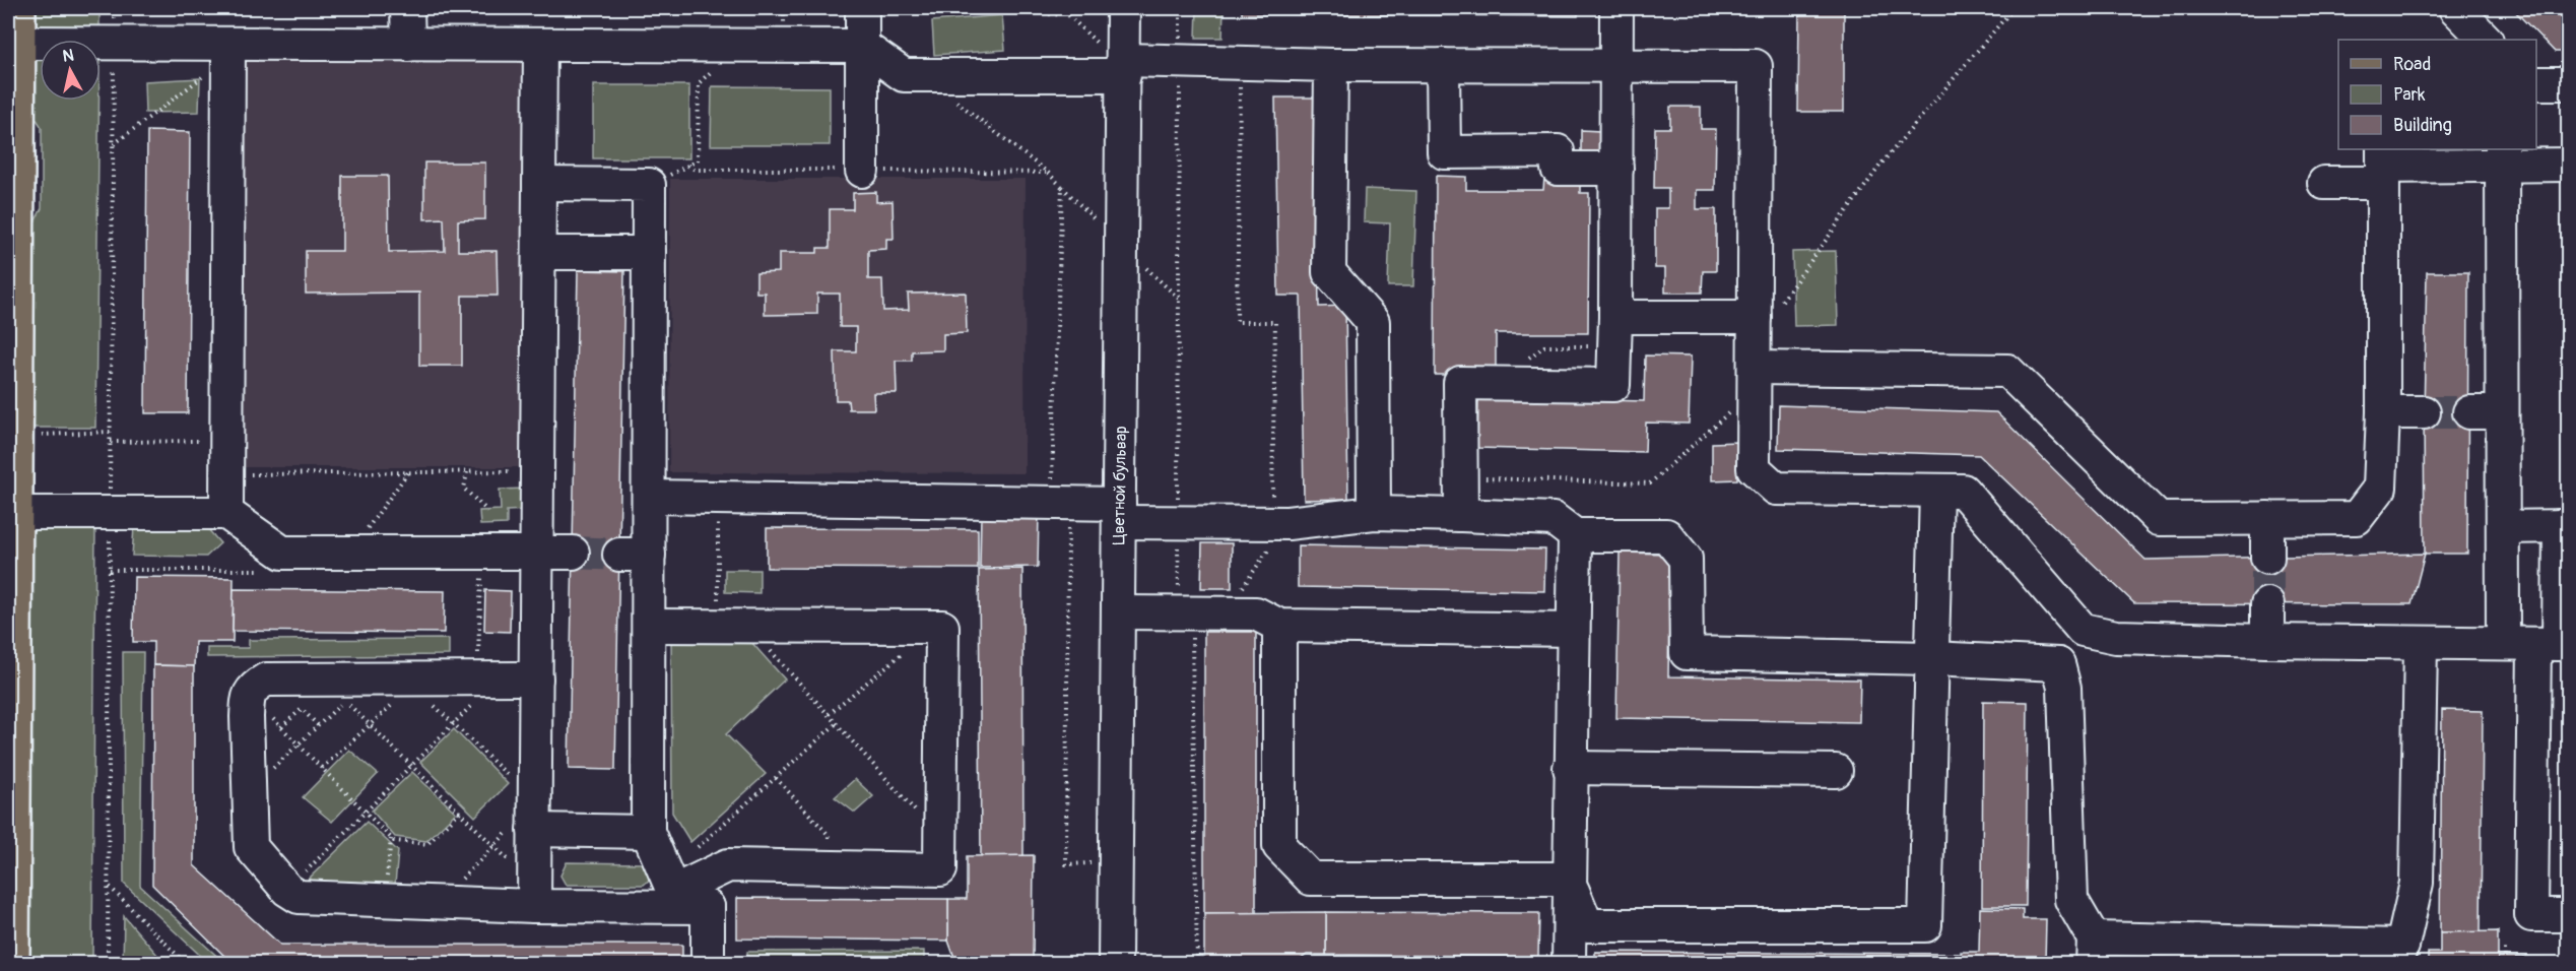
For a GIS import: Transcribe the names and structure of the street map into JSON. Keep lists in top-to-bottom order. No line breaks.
{"streets":{"street":["Цветной бульвар"]},"legend":["Road","Park","Building"],"north":"top"}
